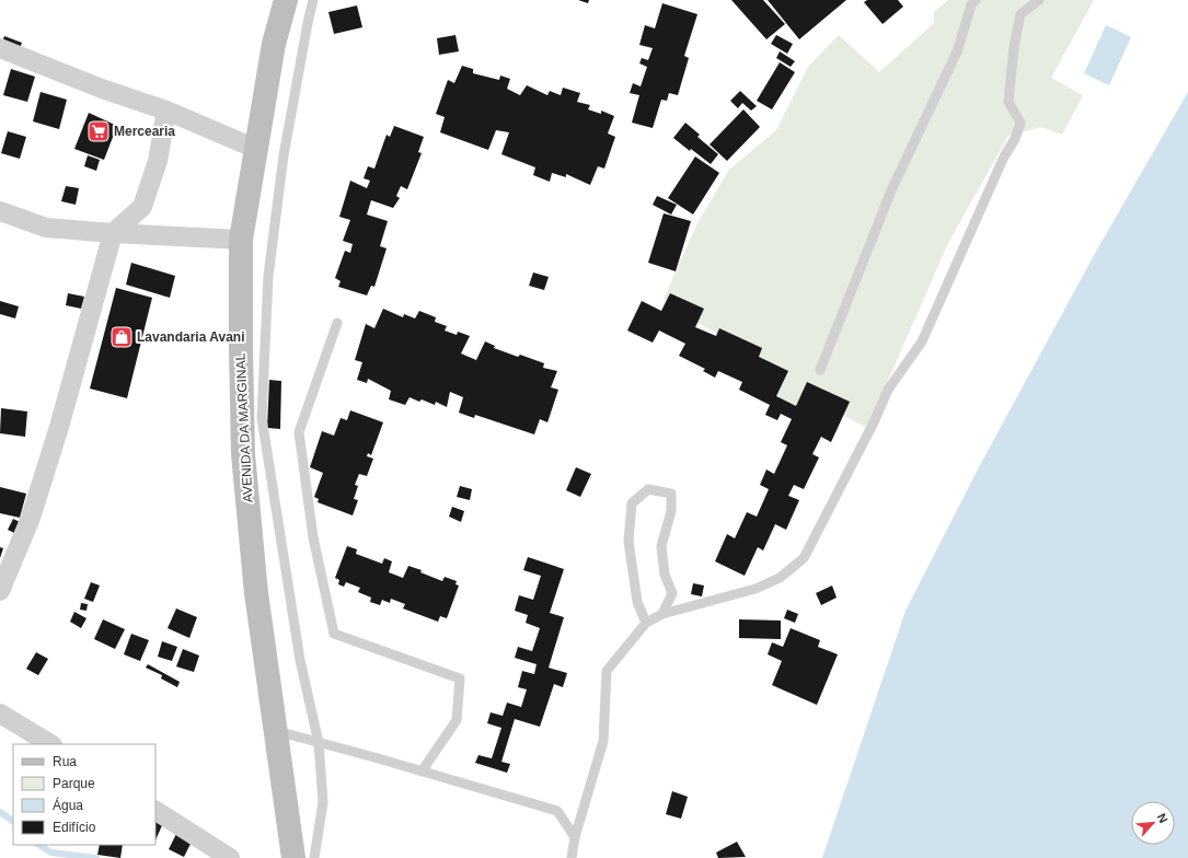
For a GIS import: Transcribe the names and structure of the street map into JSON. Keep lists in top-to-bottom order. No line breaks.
{"streets":{"main road":["AVENIDA DA MARGINAL"]},"places":{"supermarket":["Mercearia"],"shop":["Lavandaria Avani"]},"legend":["Rua","Parque","Água","Edifício"],"north":"top right"}
